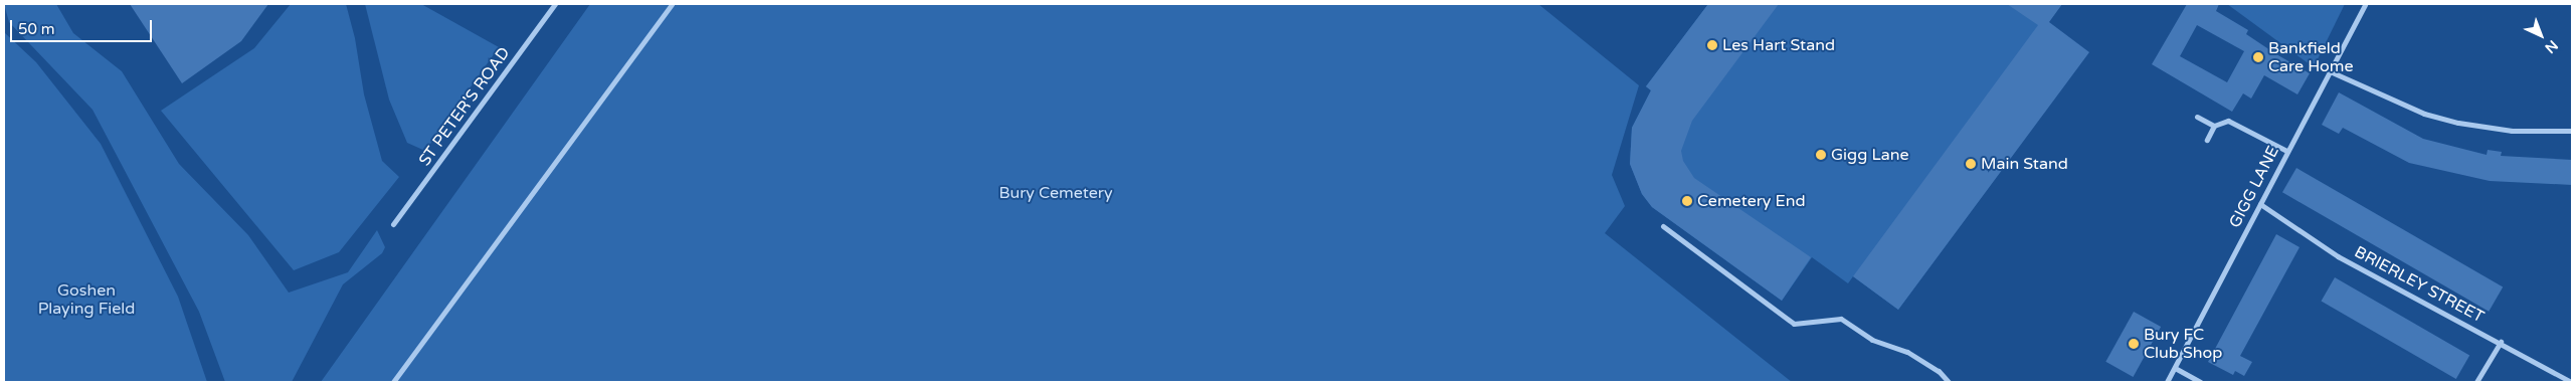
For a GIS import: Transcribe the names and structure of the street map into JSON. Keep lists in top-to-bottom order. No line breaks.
{"streets":{"street":["ST PETER'S ROAD","GIGG LANE","BRIERLEY STREET"]},"crossings":[["GIGG LANE","BRIERLEY STREET"]],"parks":["Bury Cemetery","Goshen Playing Field"],"places":["Les Hart Stand","Bankfield Care Home","Gigg Lane","Main Stand","Cemetery End","Bury FC Club Shop"],"scale_bar":"50 m","north":"bottom right"}
